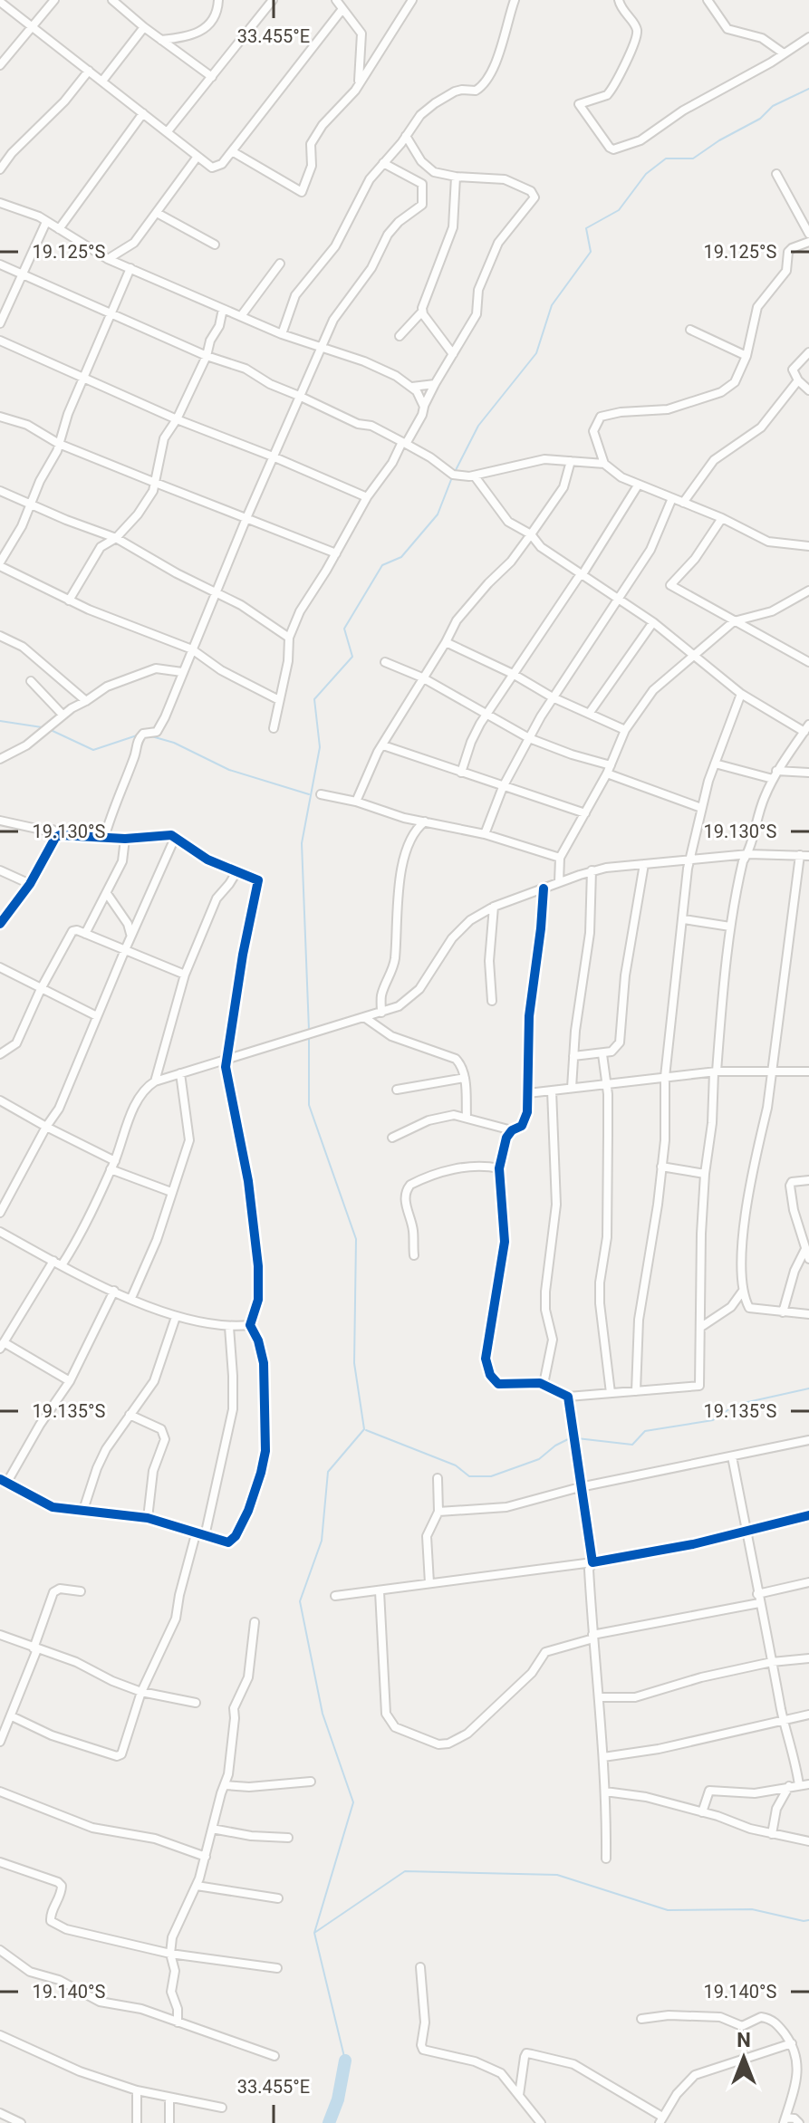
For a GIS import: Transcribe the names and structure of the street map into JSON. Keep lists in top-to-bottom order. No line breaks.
{"north":"top","coordinates":["33.455°E","19.125°S","19.130°S","19.135°S","19.140°S"]}
